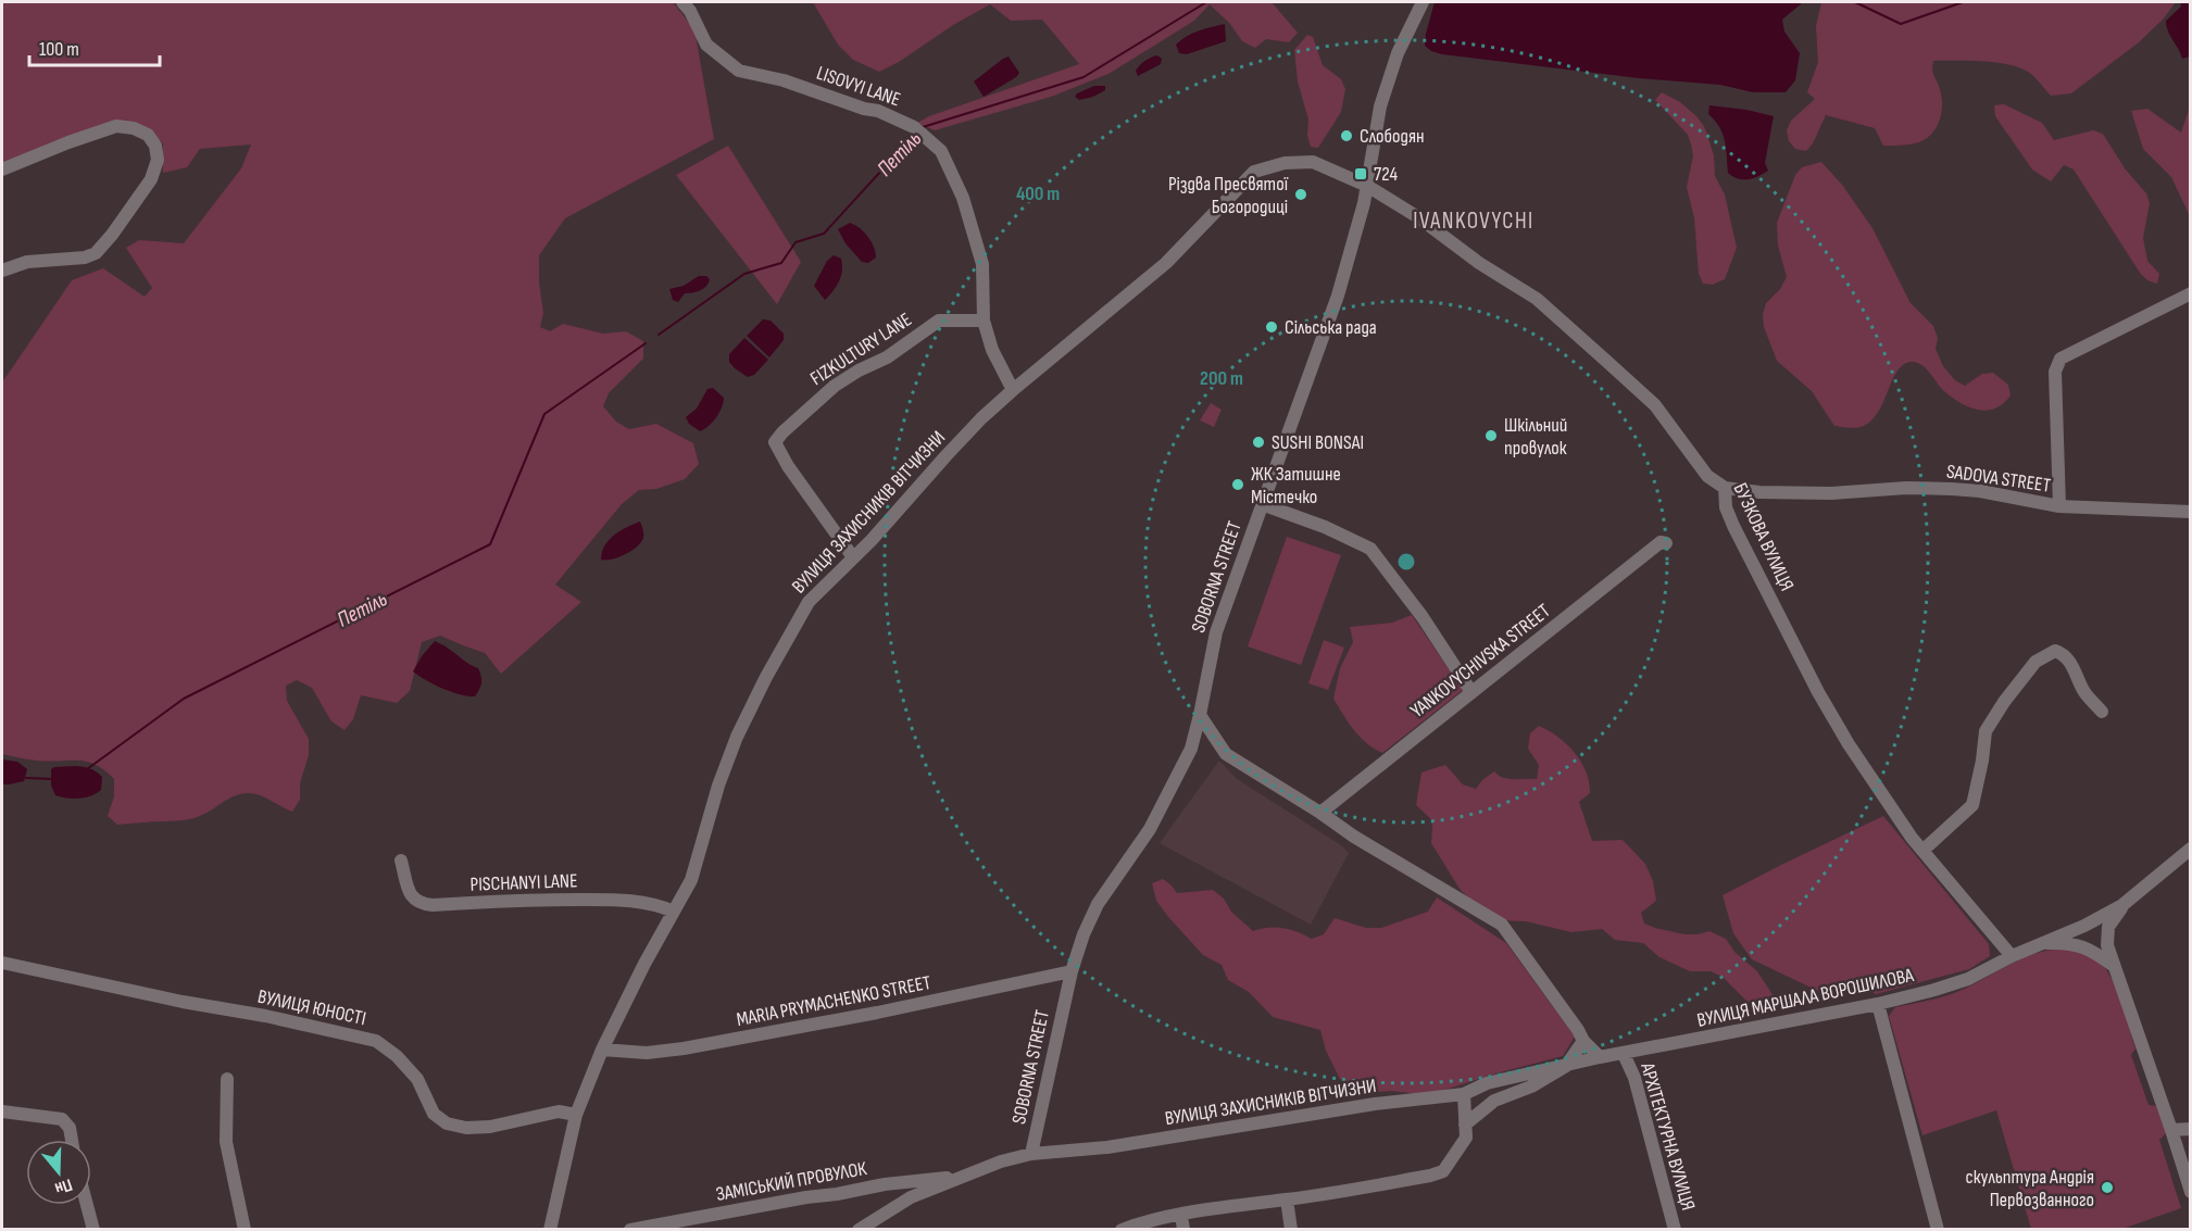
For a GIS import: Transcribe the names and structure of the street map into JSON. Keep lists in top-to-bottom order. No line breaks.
{"streets":{"street":["LISOVYI LANE","FIZKULTURY LANE","SADOVA STREET","ВУЛИЦЯ ЗАХИСНИКІВ ВІТЧИЗНИ","БУЗКОВА ВУЛИЦЯ","SOBORNA STREET","YANKOVYCHIVSKA STREET","PISCHANYI LANE","ВУЛИЦЯ МАРШАЛА ВОРОШИЛОВА","MARIA PRYMACHENKO STREET","ВУЛИЦЯ ЮНОСТІ","АРХІТЕКТУРНА ВУЛИЦЯ","ЗАМІСЬКИЙ ПРОВУЛОК"]},"crossings":[["LISOVYI LANE","FIZKULTURY LANE"],["LISOVYI LANE","ВУЛИЦЯ ЗАХИСНИКІВ ВІТЧИЗНИ"],["FIZKULTURY LANE","ВУЛИЦЯ ЗАХИСНИКІВ ВІТЧИЗНИ"],["SADOVA STREET","БУЗКОВА ВУЛИЦЯ"],["ВУЛИЦЯ ЗАХИСНИКІВ ВІТЧИЗНИ","БУЗКОВА ВУЛИЦЯ"],["ВУЛИЦЯ ЗАХИСНИКІВ ВІТЧИЗНИ","SOBORNA STREET"],["ВУЛИЦЯ ЗАХИСНИКІВ ВІТЧИЗНИ","PISCHANYI LANE"],["ВУЛИЦЯ ЗАХИСНИКІВ ВІТЧИЗНИ","ВУЛИЦЯ МАРШАЛА ВОРОШИЛОВА"],["ВУЛИЦЯ ЗАХИСНИКІВ ВІТЧИЗНИ","MARIA PRYMACHENKO STREET"],["ВУЛИЦЯ ЗАХИСНИКІВ ВІТЧИЗНИ","ВУЛИЦЯ ЮНОСТІ"],["ВУЛИЦЯ ЗАХИСНИКІВ ВІТЧИЗНИ","ЗАМІСЬКИЙ ПРОВУЛОК"],["БУЗКОВА ВУЛИЦЯ","SOBORNA STREET"],["БУЗКОВА ВУЛИЦЯ","ВУЛИЦЯ МАРШАЛА ВОРОШИЛОВА"],["SOBORNA STREET","MARIA PRYMACHENKO STREET"],["ВУЛИЦЯ МАРШАЛА ВОРОШИЛОВА","АРХІТЕКТУРНА ВУЛИЦЯ"]],"districts":["IVANKOVYCHI"],"water":["Петіль"],"places":{"other":["Слободян","Різдва Пресвятої Богородиці","Cільська рада","Шкільний провулок","SUSHI BONSAI","ЖК Затишне Містечко","скульптура Андрія Первозванного"],"transit":["724"]},"scale_bar":"100 m","north":"bottom","rings":["400 m","200 m"]}
